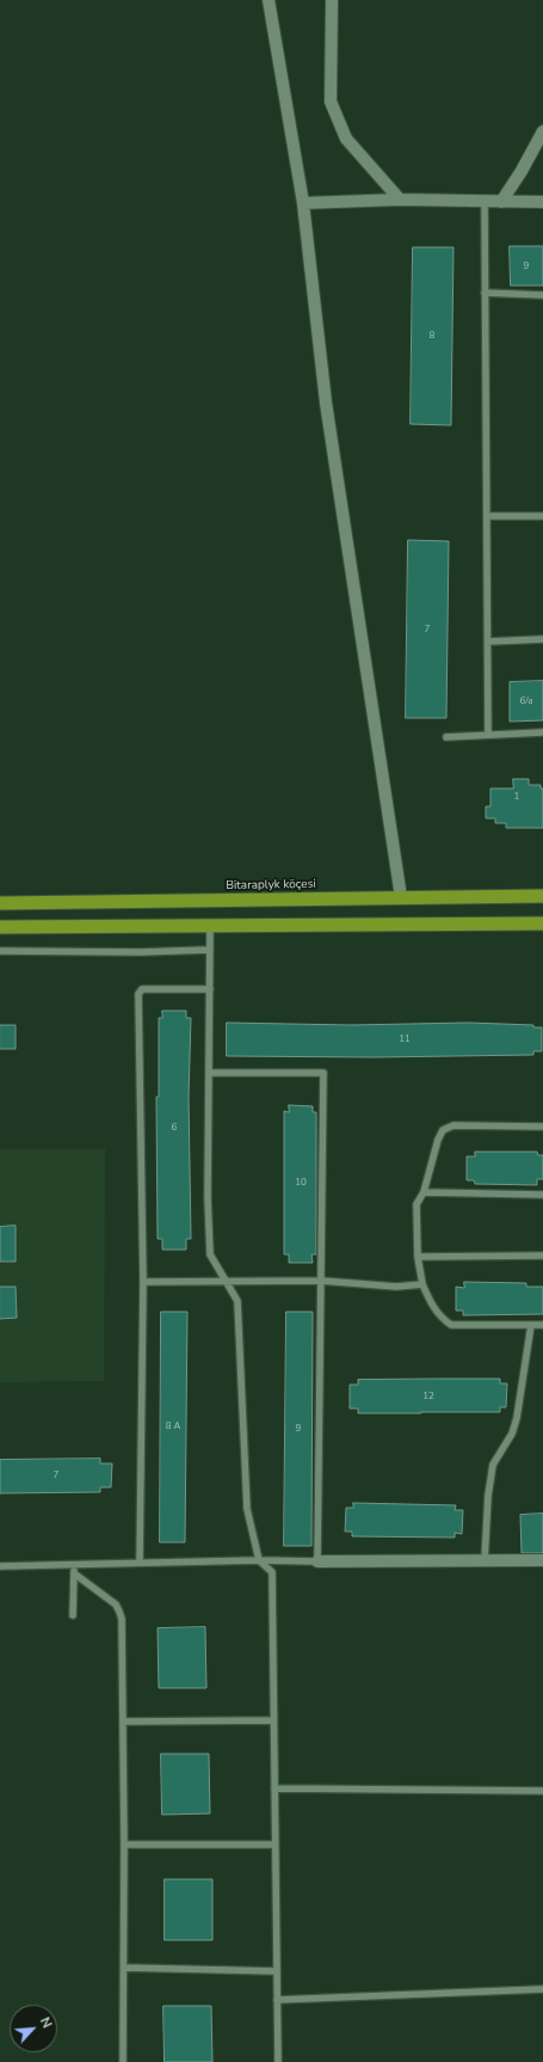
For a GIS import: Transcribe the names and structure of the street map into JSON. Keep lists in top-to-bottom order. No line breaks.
{"streets":{"highway":["Bitaraplyk köçesi"]},"house_numbers":["9","8","7","6/а","1","11","6","10","12","8 A","9","7"],"north":"top right"}
